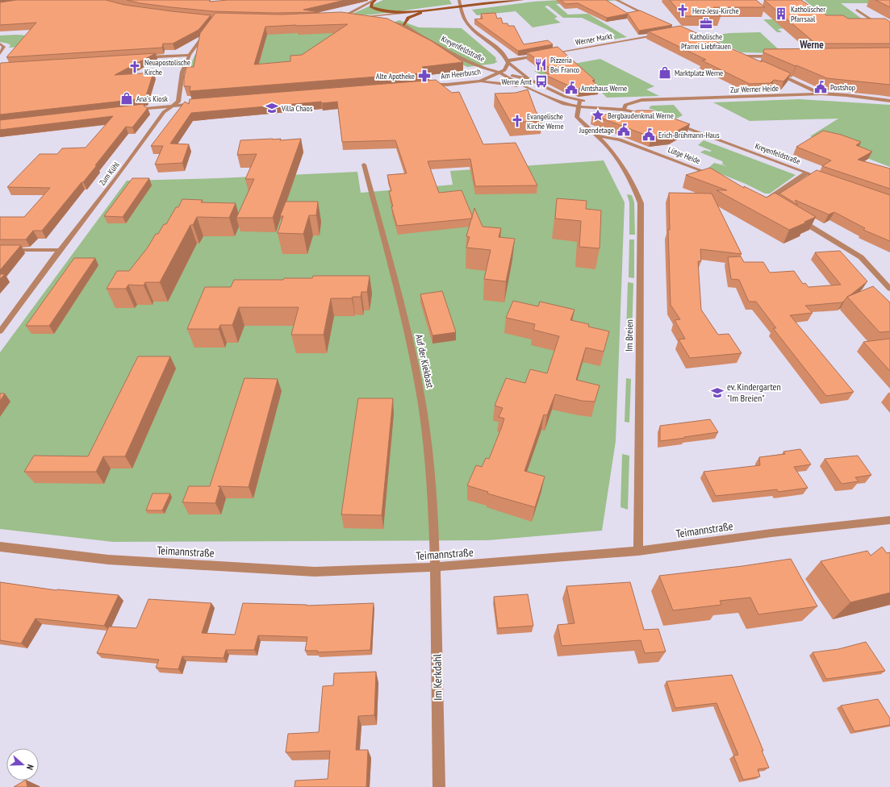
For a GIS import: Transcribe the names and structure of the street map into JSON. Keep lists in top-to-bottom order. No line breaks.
{"streets":{"street":["Werner Markt","Kreyenfeldstraße","Am Heerbusch","Zur Werner Heide","Lütge Heide","Zum Kühl","Im Breien","Auf der Kiekbast","Teimannstraße","Im Kerkdahl"]},"crossings":[["Kreyenfeldstraße","Am Heerbusch"],["Kreyenfeldstraße","Zur Werner Heide"],["Lütge Heide","Im Breien"],["Im Breien","Teimannstraße"],["Auf der Kiekbast","Teimannstraße"],["Auf der Kiekbast","Im Kerkdahl"],["Teimannstraße","Im Kerkdahl"]],"districts":["Werne"],"places":{"church":["Herz-Jesu-Kirche","Neuapostolische Kirche","Evangelische Kirche Werne"],"building":["Katholischer Pfarrsaal"],"office":["Katholische Pfarrei Liebfrauen"],"restaurant":["Pizzeria Bei Franco"],"shop":["Marktplatz Werne","Anaʼs Kiosk"],"pharmacy":["Alte Apotheke"],"bus stop":["Werne Amt"],"public building":["Postshop","Amtshaus Werne","Jugendetage","Erich-Brühmann-Haus"],"school or university":["Villa Chaos","ev. Kindergarten \"Im Breien\""],"place":["Bergbaudenkmal Werne"]},"north":"right"}
